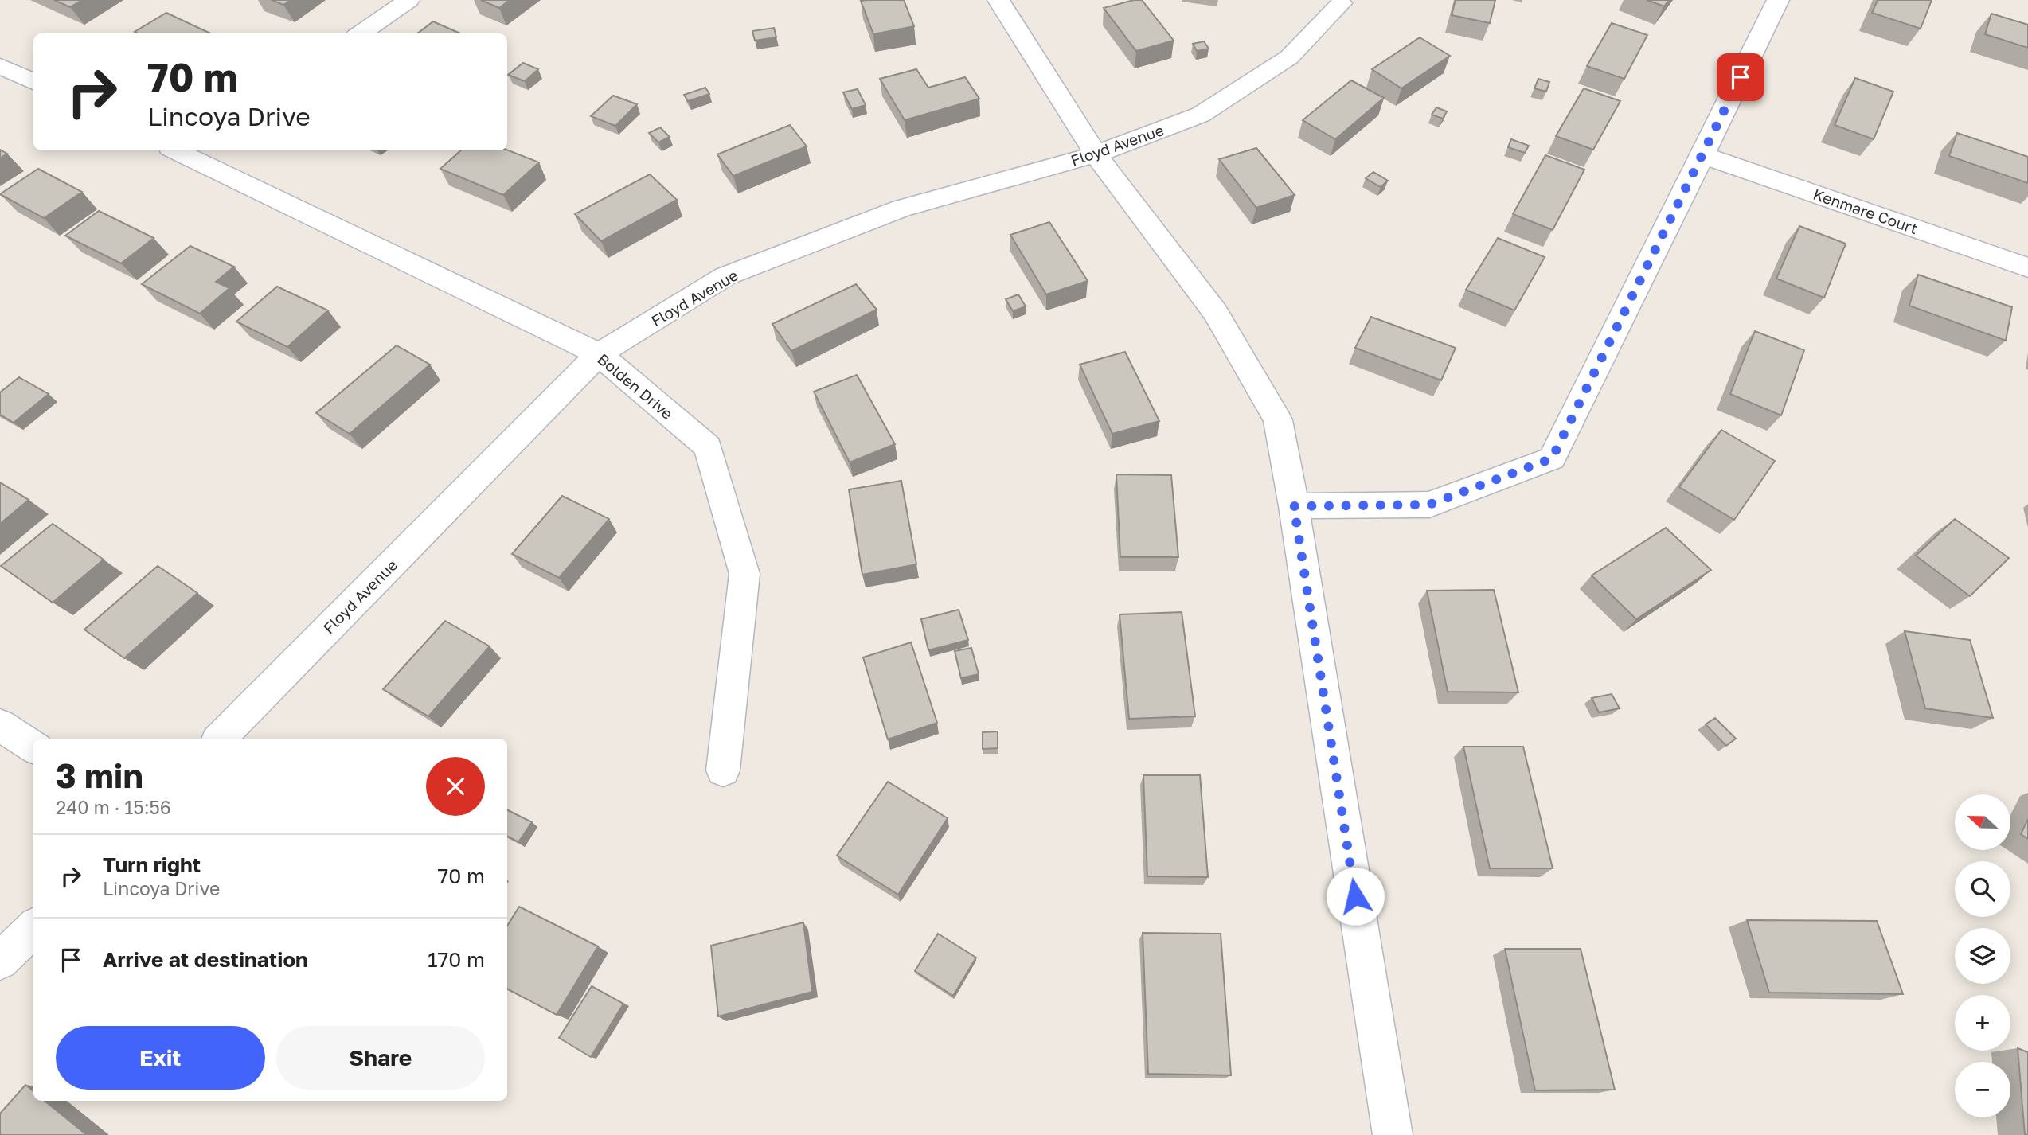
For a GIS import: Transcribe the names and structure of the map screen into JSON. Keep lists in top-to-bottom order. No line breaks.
{"streets":{"street":["Floyd Avenue","Kenmare Court","Bolden Drive"]},"crossings":[["Floyd Avenue","Bolden Drive"]],"north":"left","page":{"turn":["70 m","Lincoya Drive"],"heading":["3 min","240 m · 15:56"],"map_buttons":["+","−"],"list":[{"name":"Turn right","note":"Lincoya Drive","value":"70 m"},{"name":"Arrive at destination","value":"170 m"}],"buttons":["Exit","Share"]}}
